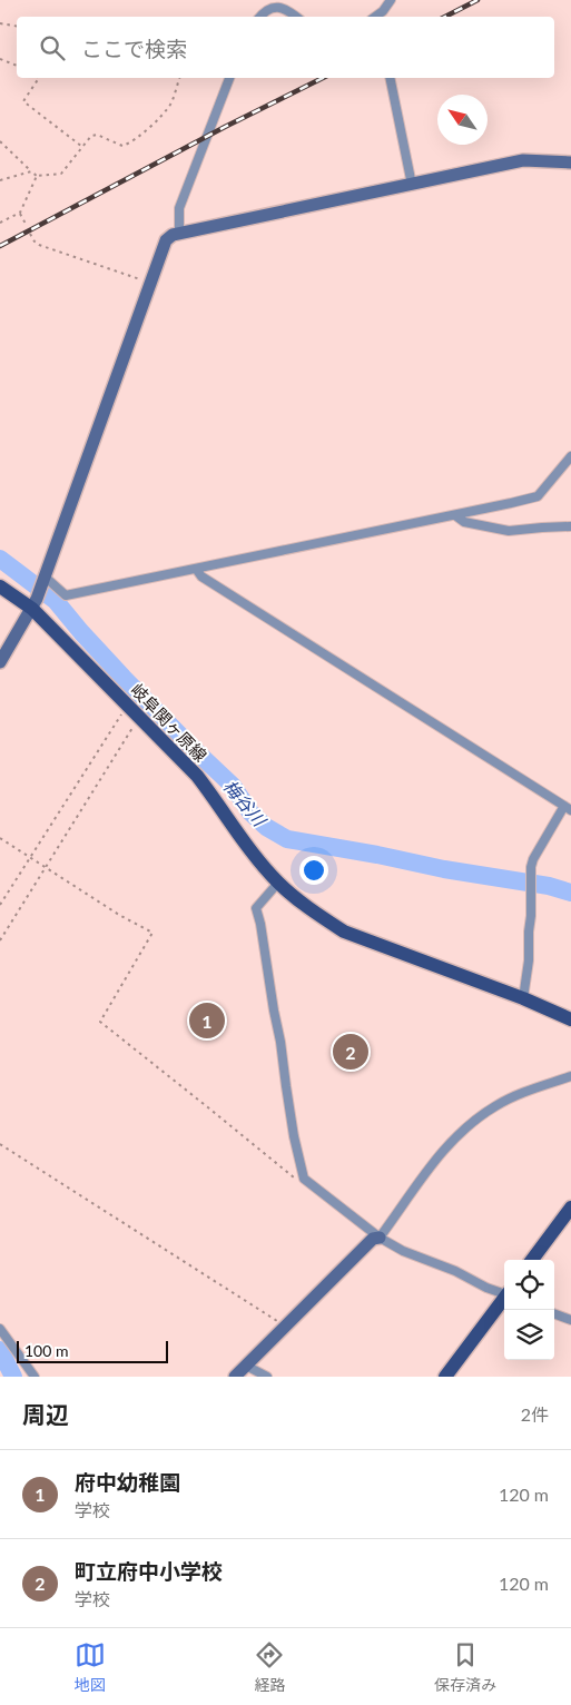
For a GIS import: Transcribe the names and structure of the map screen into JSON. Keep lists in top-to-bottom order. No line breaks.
{"streets":{"main road":["岐阜関ヶ原線"]},"water":["梅谷川"],"scale_bar":"100 m","north":"top left","page":{"search":"ここで検索","pins":["1","2"],"scale":"100 m","heading":["周辺","2件"],"list":[{"mark":"1","name":"府中幼稚園","note":"学校","value":"120 m"},{"mark":"2","name":"町立府中小学校","note":"学校","value":"120 m"}],"nav":["地図","経路","保存済み"]}}
